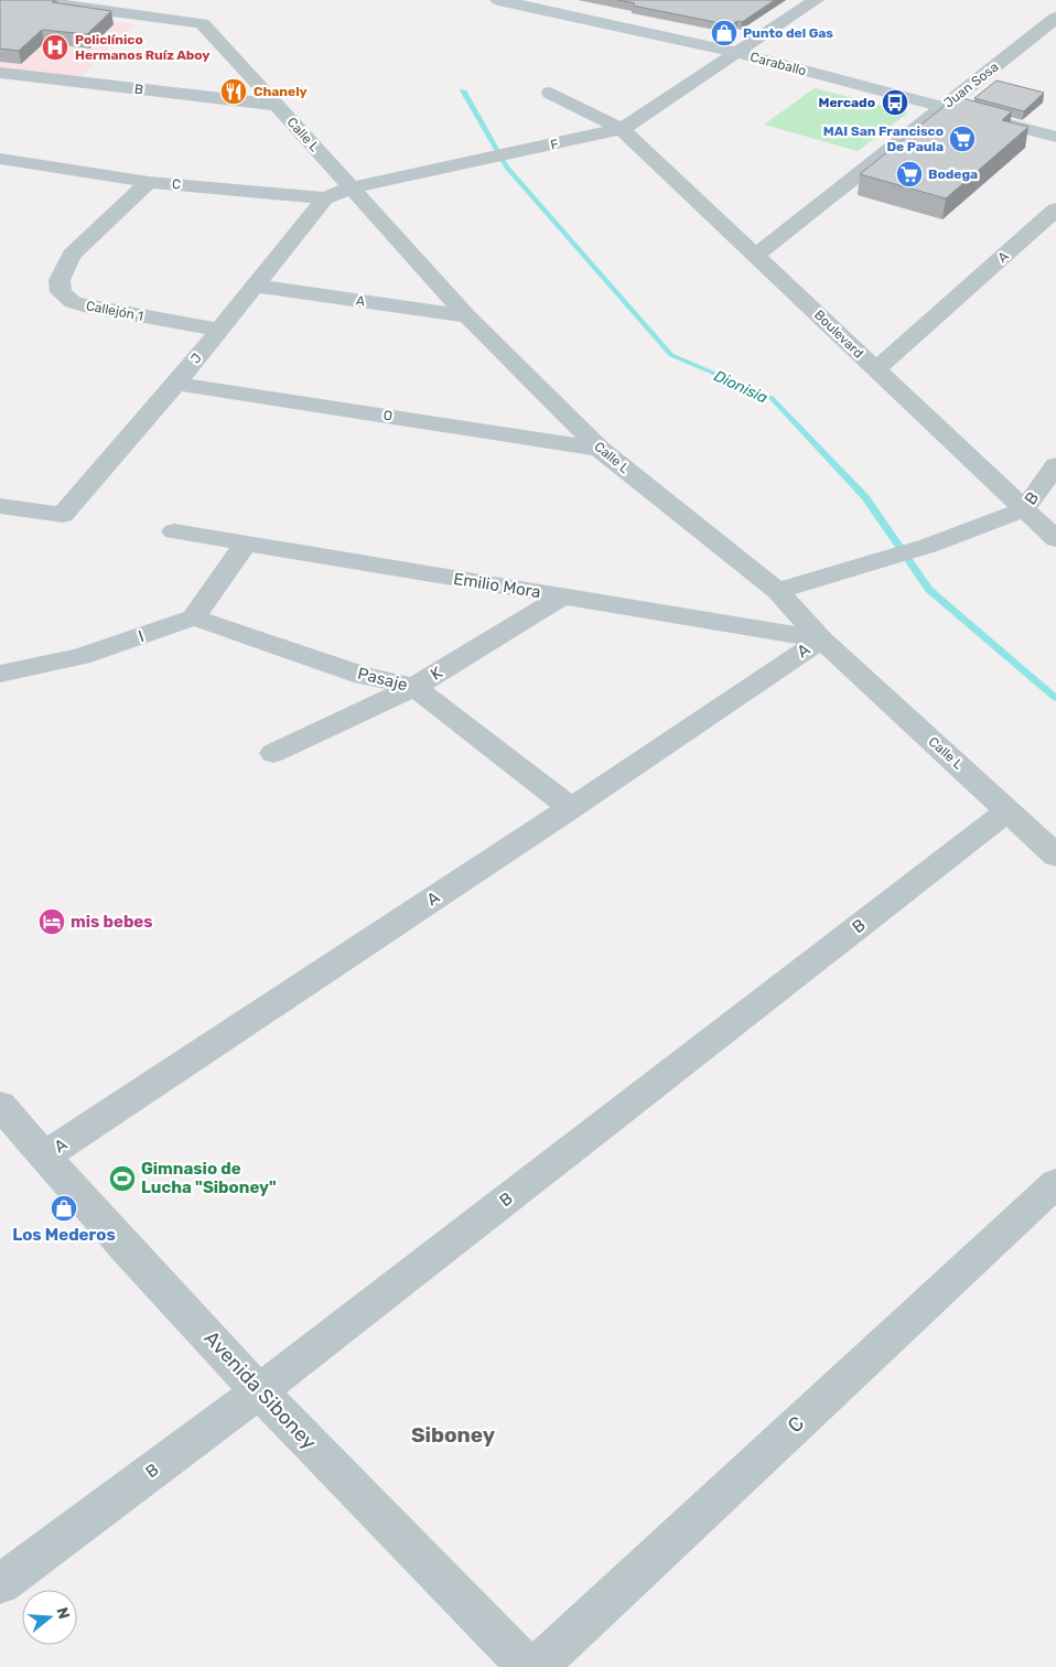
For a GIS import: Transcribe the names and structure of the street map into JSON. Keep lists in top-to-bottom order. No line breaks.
{"streets":{"street":["Caraballo","Juan Sosa","B","Calle L","F","C","A","Callejón 1","Boulevard","J","O","Emilio Mora","I","K","Pasaje","Avenida Siboney"]},"crossings":[["Caraballo","Juan Sosa"],["Caraballo","F"],["Juan Sosa","Boulevard"],["B","Calle L"],["B","Boulevard"],["B","Avenida Siboney"],["Calle L","F"],["Calle L","C"],["Calle L","A"],["Calle L","O"],["Calle L","Emilio Mora"],["F","C"],["F","Boulevard"],["C","Callejón 1"],["C","J"],["A","Boulevard"],["A","J"],["A","Emilio Mora"],["A","Pasaje"],["A","Avenida Siboney"],["Callejón 1","J"],["J","O"],["Emilio Mora","K"],["I","Pasaje"],["K","Pasaje"]],"districts":["Siboney"],"water":["Dionisia"],"places":{"shop":["Punto del Gas","Los Mederos"],"hospital":["Policlínico Hermanos Ruíz Aboy"],"restaurant":["Chanely"],"bus stop":["Mercado"],"supermarket":["MAI San Francisco De Paula","Bodega"],"hotel":["mis bebes"],"sports":["Gimnasio de Lucha \"Siboney\""]},"north":"right"}
